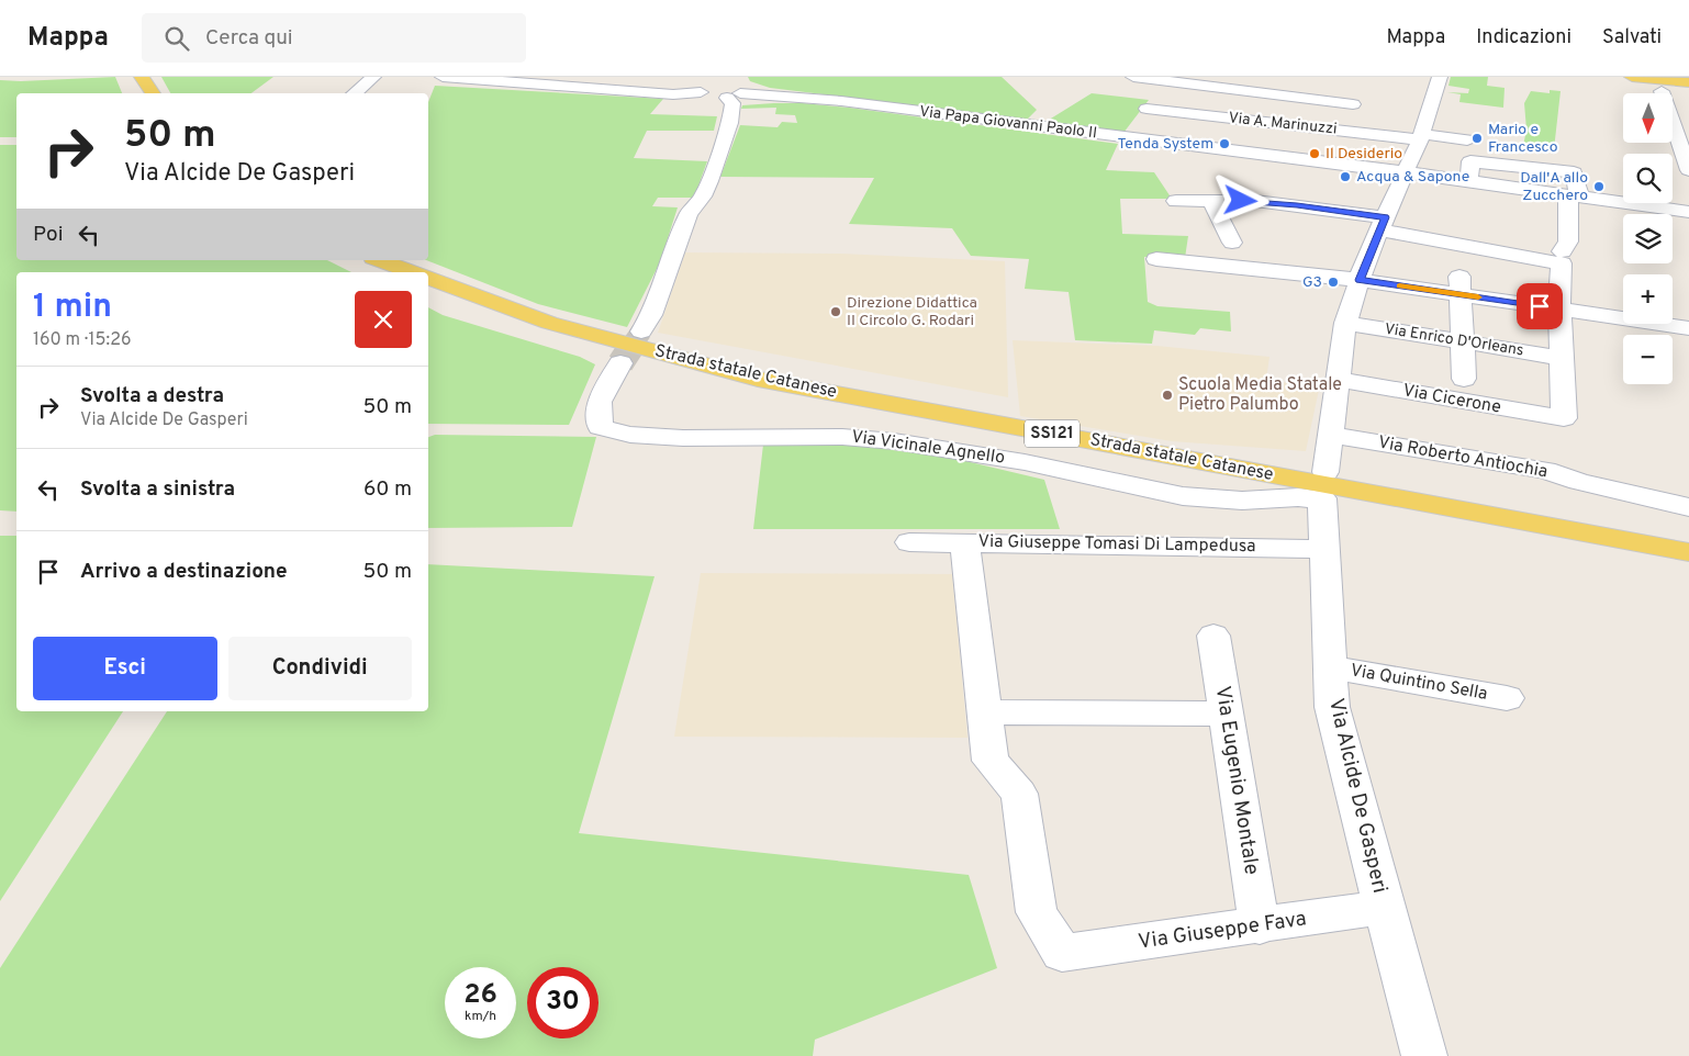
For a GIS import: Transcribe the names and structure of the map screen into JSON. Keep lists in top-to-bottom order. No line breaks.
{"streets":{"main road":["Strada statale Catanese","SS121"],"street":["Via Papa Giovanni Paolo II","Via A. Marinuzzi","Via Enrico D'Orleans","Via Cicerone","Via Vicinale Agnello","Via Roberto Antiochia","Via Giuseppe Tomasi Di Lampedusa","Via Quintino Sella","Via Eugenio Montale","Via Alcide De Gasperi","Via Giuseppe Fava"]},"crossings":[["Via Papa Giovanni Paolo II","Via Alcide De Gasperi"],["Via A. Marinuzzi","Via Alcide De Gasperi"],["Via Enrico D'Orleans","Via Cicerone"],["Via Enrico D'Orleans","Via Alcide De Gasperi"],["Via Cicerone","Via Alcide De Gasperi"],["Via Vicinale Agnello","Via Alcide De Gasperi"],["Via Roberto Antiochia","Via Alcide De Gasperi"],["Via Giuseppe Tomasi Di Lampedusa","Via Alcide De Gasperi"],["Via Quintino Sella","Via Alcide De Gasperi"],["Via Eugenio Montale","Via Giuseppe Fava"],["Via Alcide De Gasperi","Via Giuseppe Fava"]],"places":["Mario e Francesco","Tenda System","Il Desiderio","Acqua & Sapone","Dall'A allo Zucchero","G3","Direzione Didattica II Circolo G. Rodari","Scuola Media Statale Pietro Palumbo"],"north":"bottom","page":{"header":"Mappa","search":"Cerca qui","nav":["Mappa","Indicazioni","Salvati"],"map_buttons":["+","−"],"turn":["50 m","Via Alcide De Gasperi"],"then":"Poi","heading":["1 min","160 m · 15:26"],"list":[{"name":"Svolta a destra","note":"Via Alcide De Gasperi","value":"50 m"},{"name":"Svolta a sinistra","value":"60 m"},{"name":"Arrivo a destinazione","value":"50 m"}],"buttons":["Esci","Condividi"],"speed":"26 km/h","limit":"30"}}
